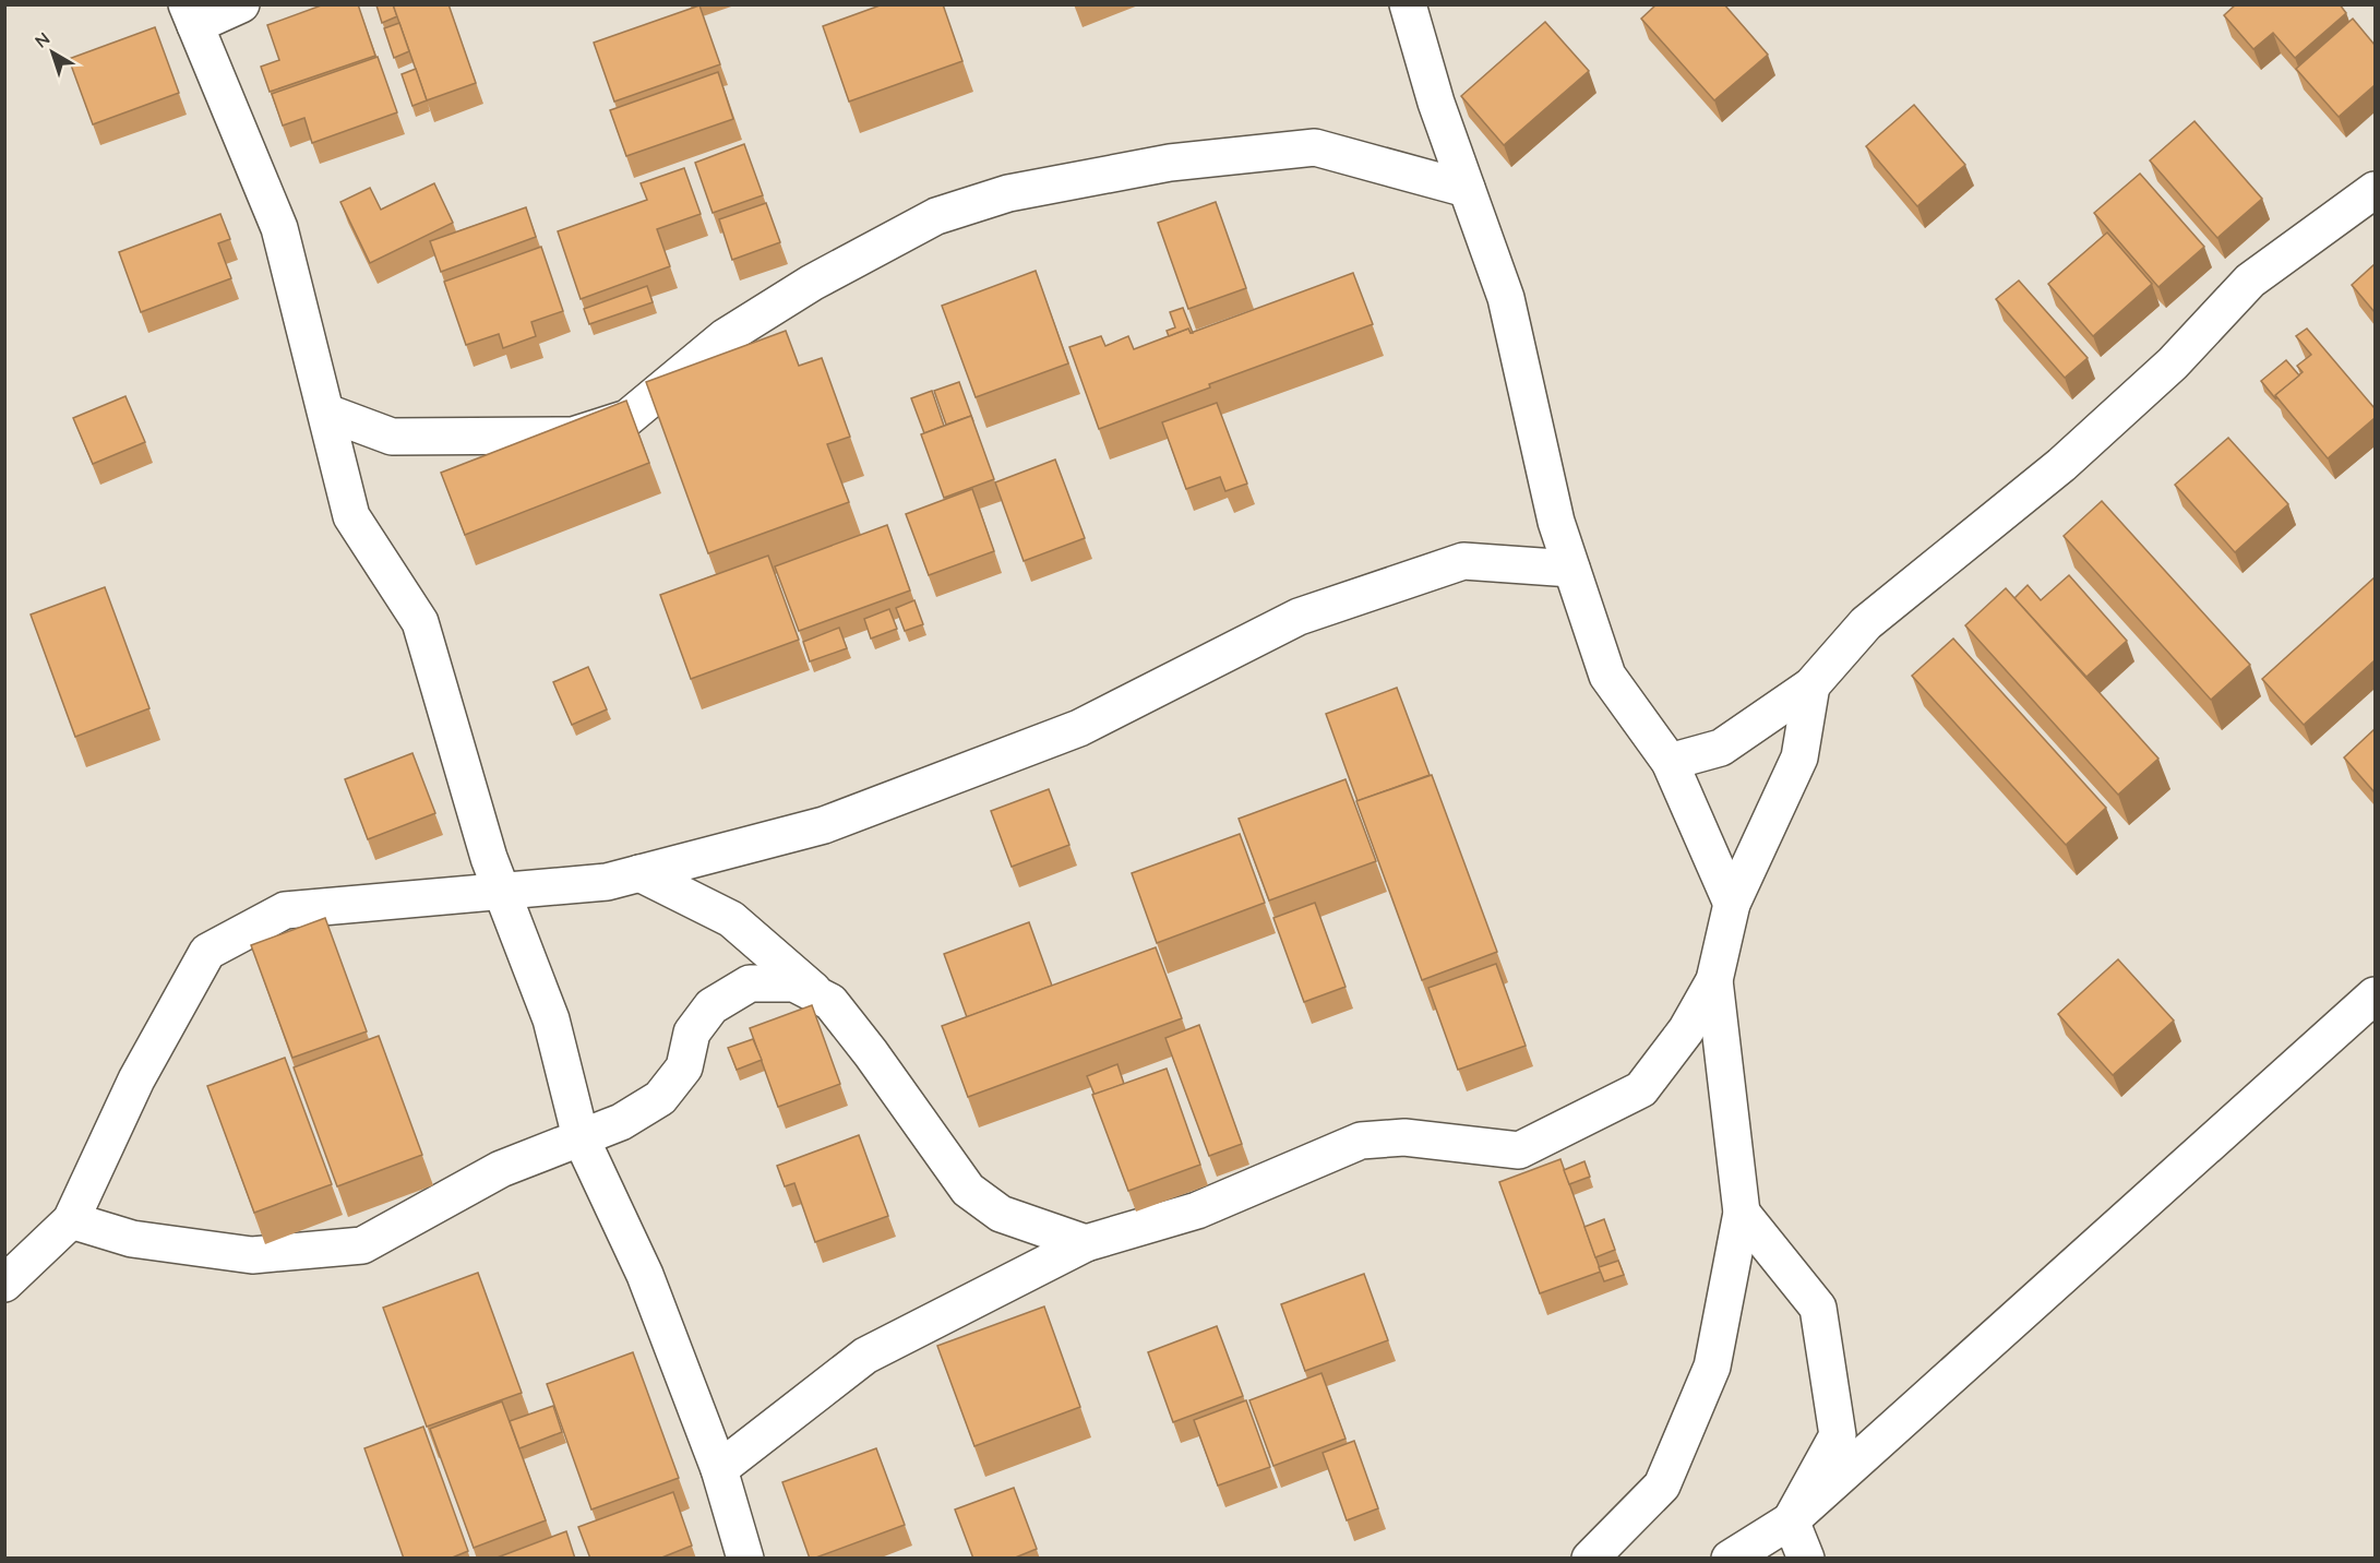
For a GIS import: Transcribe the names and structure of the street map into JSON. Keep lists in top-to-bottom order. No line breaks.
{"north":"top left"}
